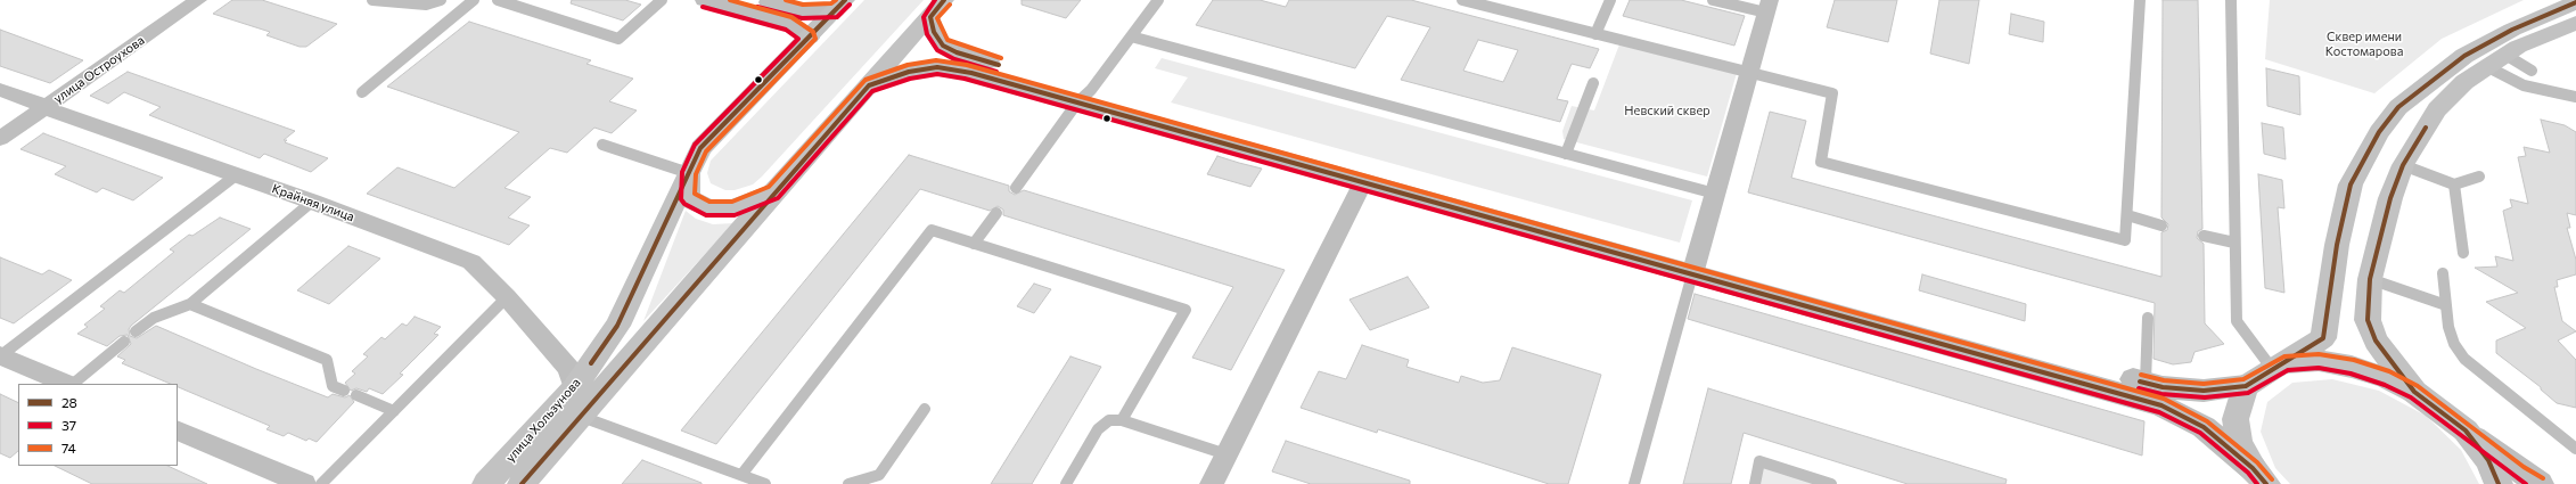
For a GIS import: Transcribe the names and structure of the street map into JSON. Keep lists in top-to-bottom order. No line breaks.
{"streets":{"main road":["улица Хользунова"],"street":["улица Остроухова","Крайняя улица"]},"crossings":[["улица Остроухова","Крайняя улица"],["Крайняя улица","улица Хользунова"]],"parks":["Сквер имени Костомарова","Невский сквер"],"lines":["transit line 28","transit line 37","transit line 74"],"legend":["28","37","74"]}
